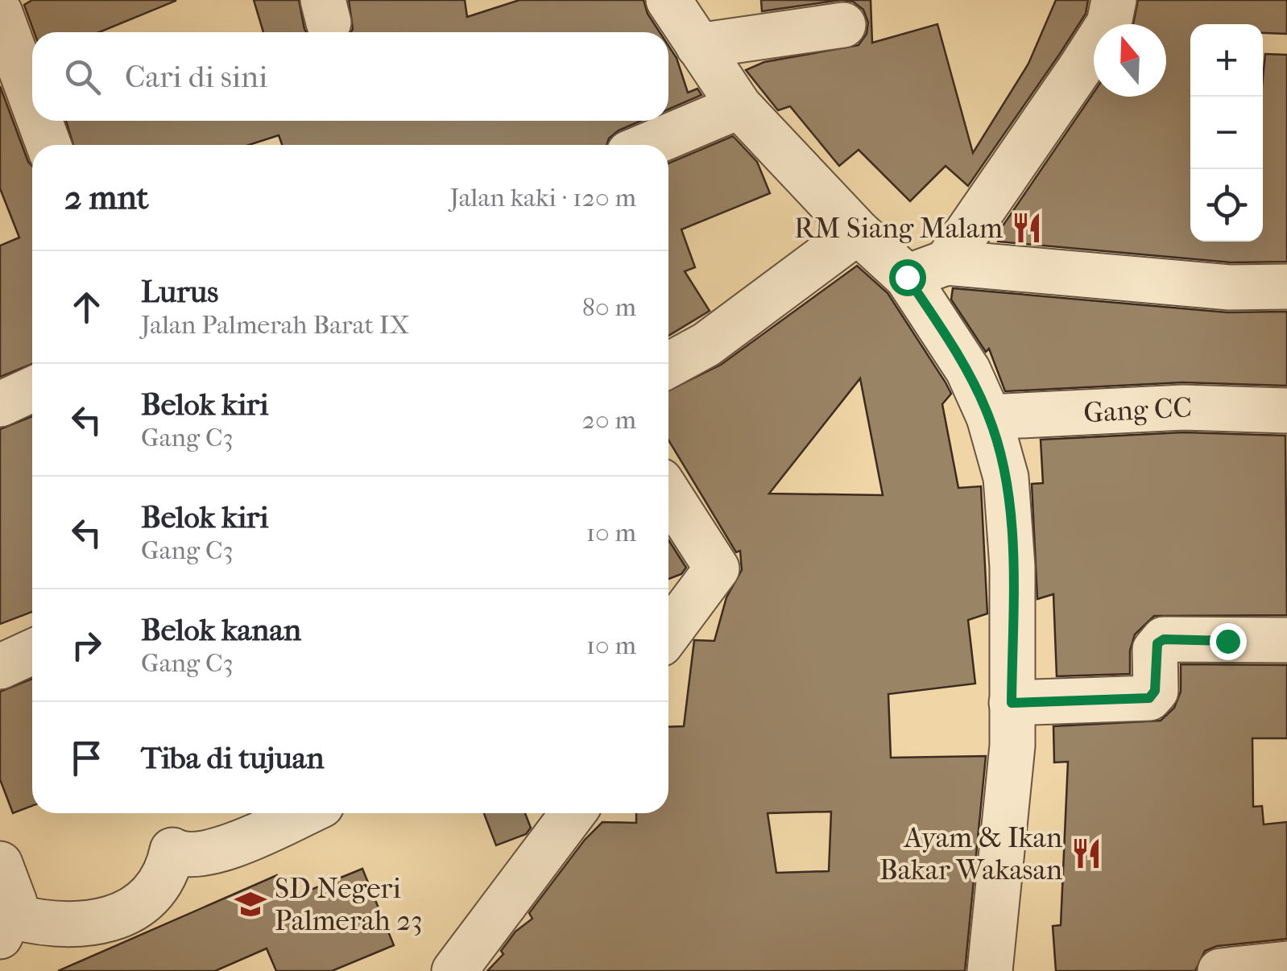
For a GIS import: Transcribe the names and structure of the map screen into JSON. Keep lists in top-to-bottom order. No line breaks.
{"streets":{"street":["Gang CC"]},"places":{"restaurant":["RM Siang Malam","Ayam & Ikan Bakar Wakasan"],"school or university":["SD Negeri Palmerah 23"]},"north":"top","page":{"map_buttons":["+","−"],"search":"Cari di sini","heading":["2 mnt","Jalan kaki · 120 m"],"list":[["Lurus","Jalan Palmerah Barat IX","80 m"],["Belok kiri","Gang C3","20 m"],["Belok kiri","Gang C3","10 m"],["Belok kanan","Gang C3","10 m"],"Tiba di tujuan"]}}
